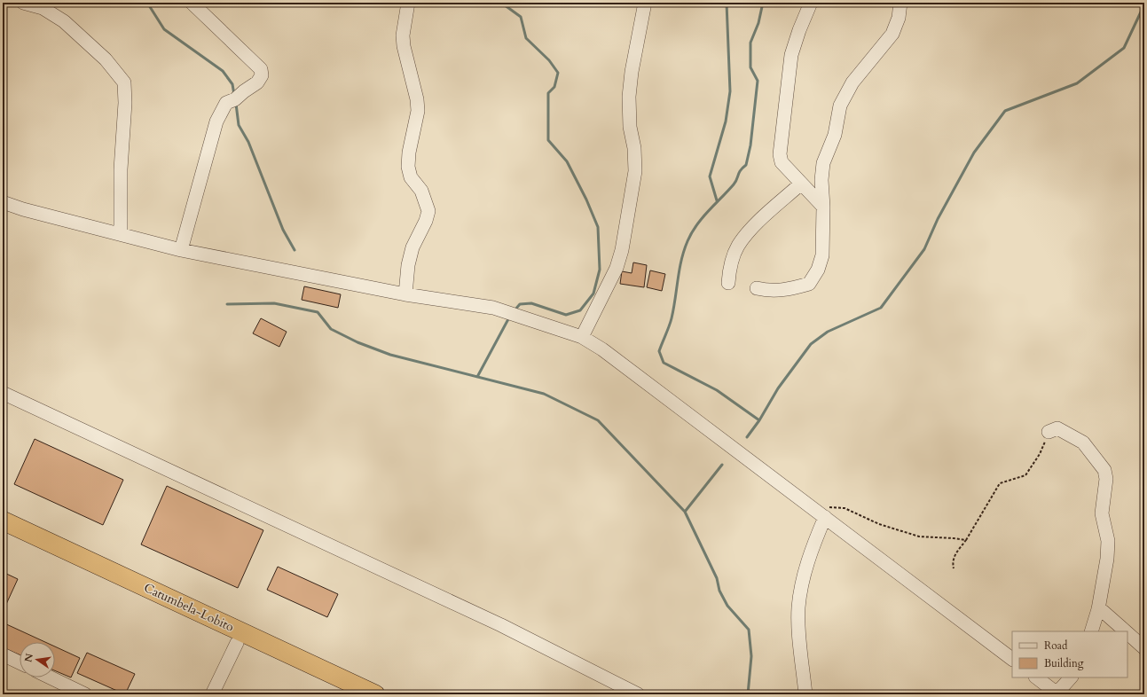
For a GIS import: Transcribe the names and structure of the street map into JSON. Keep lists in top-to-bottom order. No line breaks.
{"streets":{"highway":["Catumbela-Lobito"]},"legend":["Road","Building"],"north":"left"}
